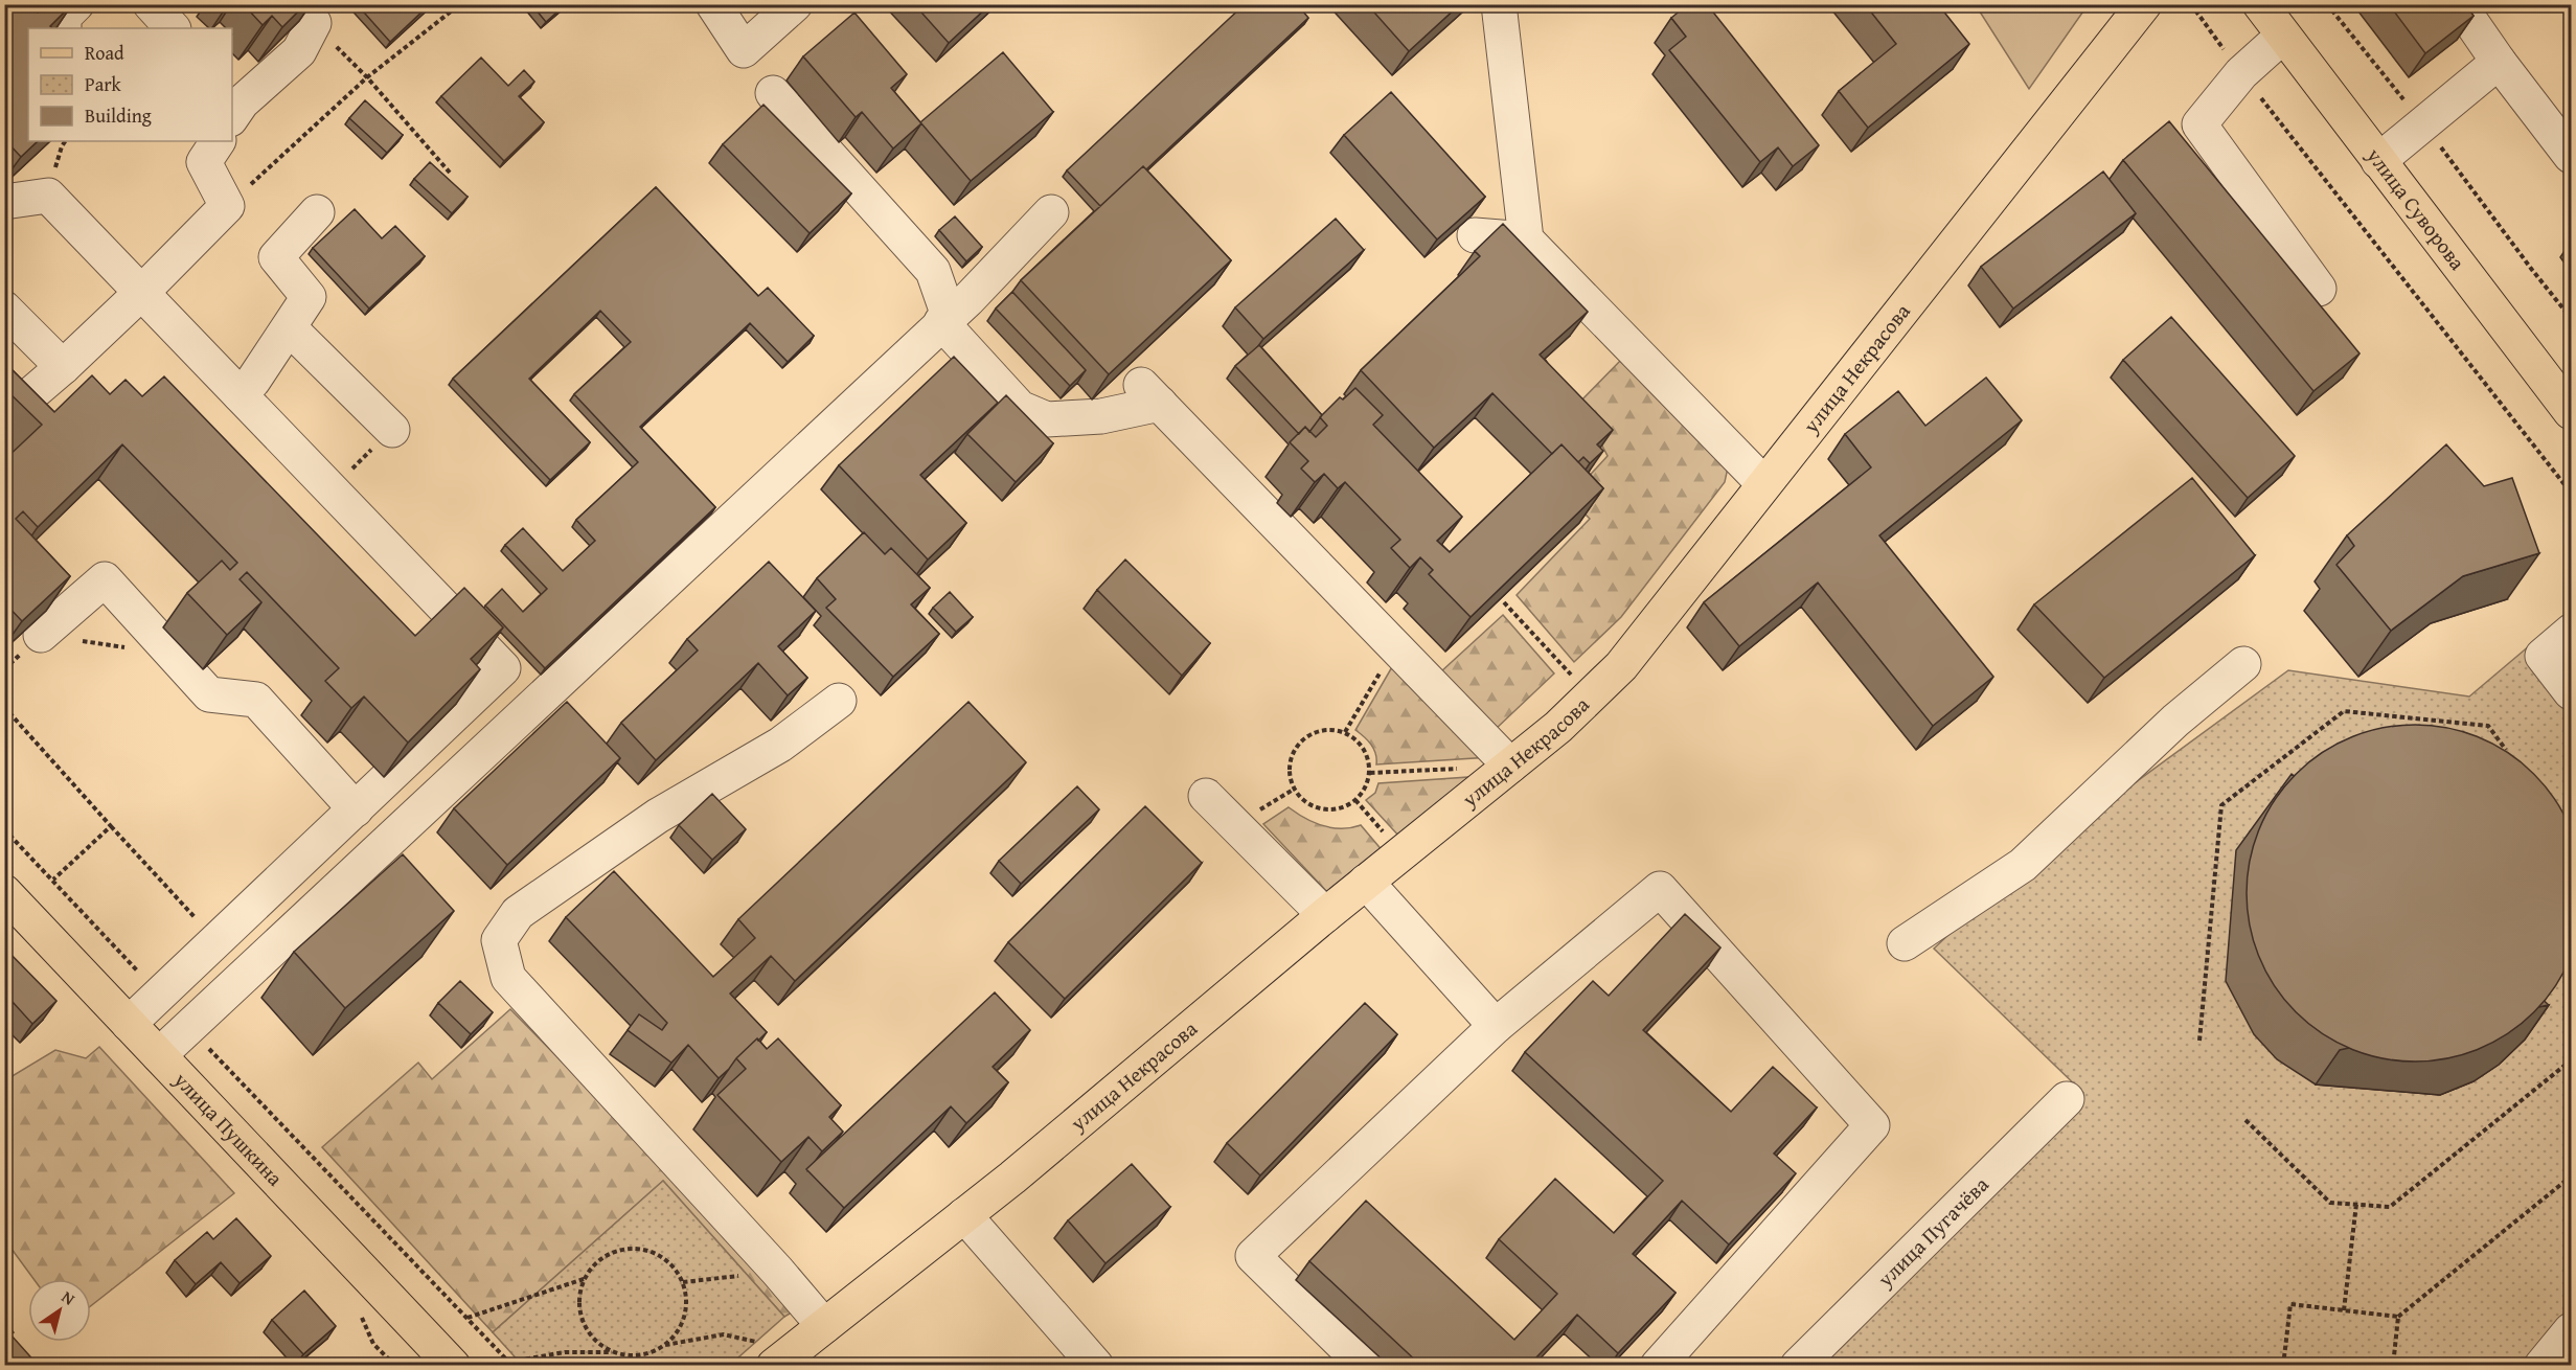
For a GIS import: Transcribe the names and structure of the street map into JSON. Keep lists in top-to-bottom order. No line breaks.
{"streets":{"main road":["улица Суворова","улица Некрасова","улица Пушкина"],"street":["улица Пугачёва"]},"legend":["Road","Park","Building"],"north":"top right"}
